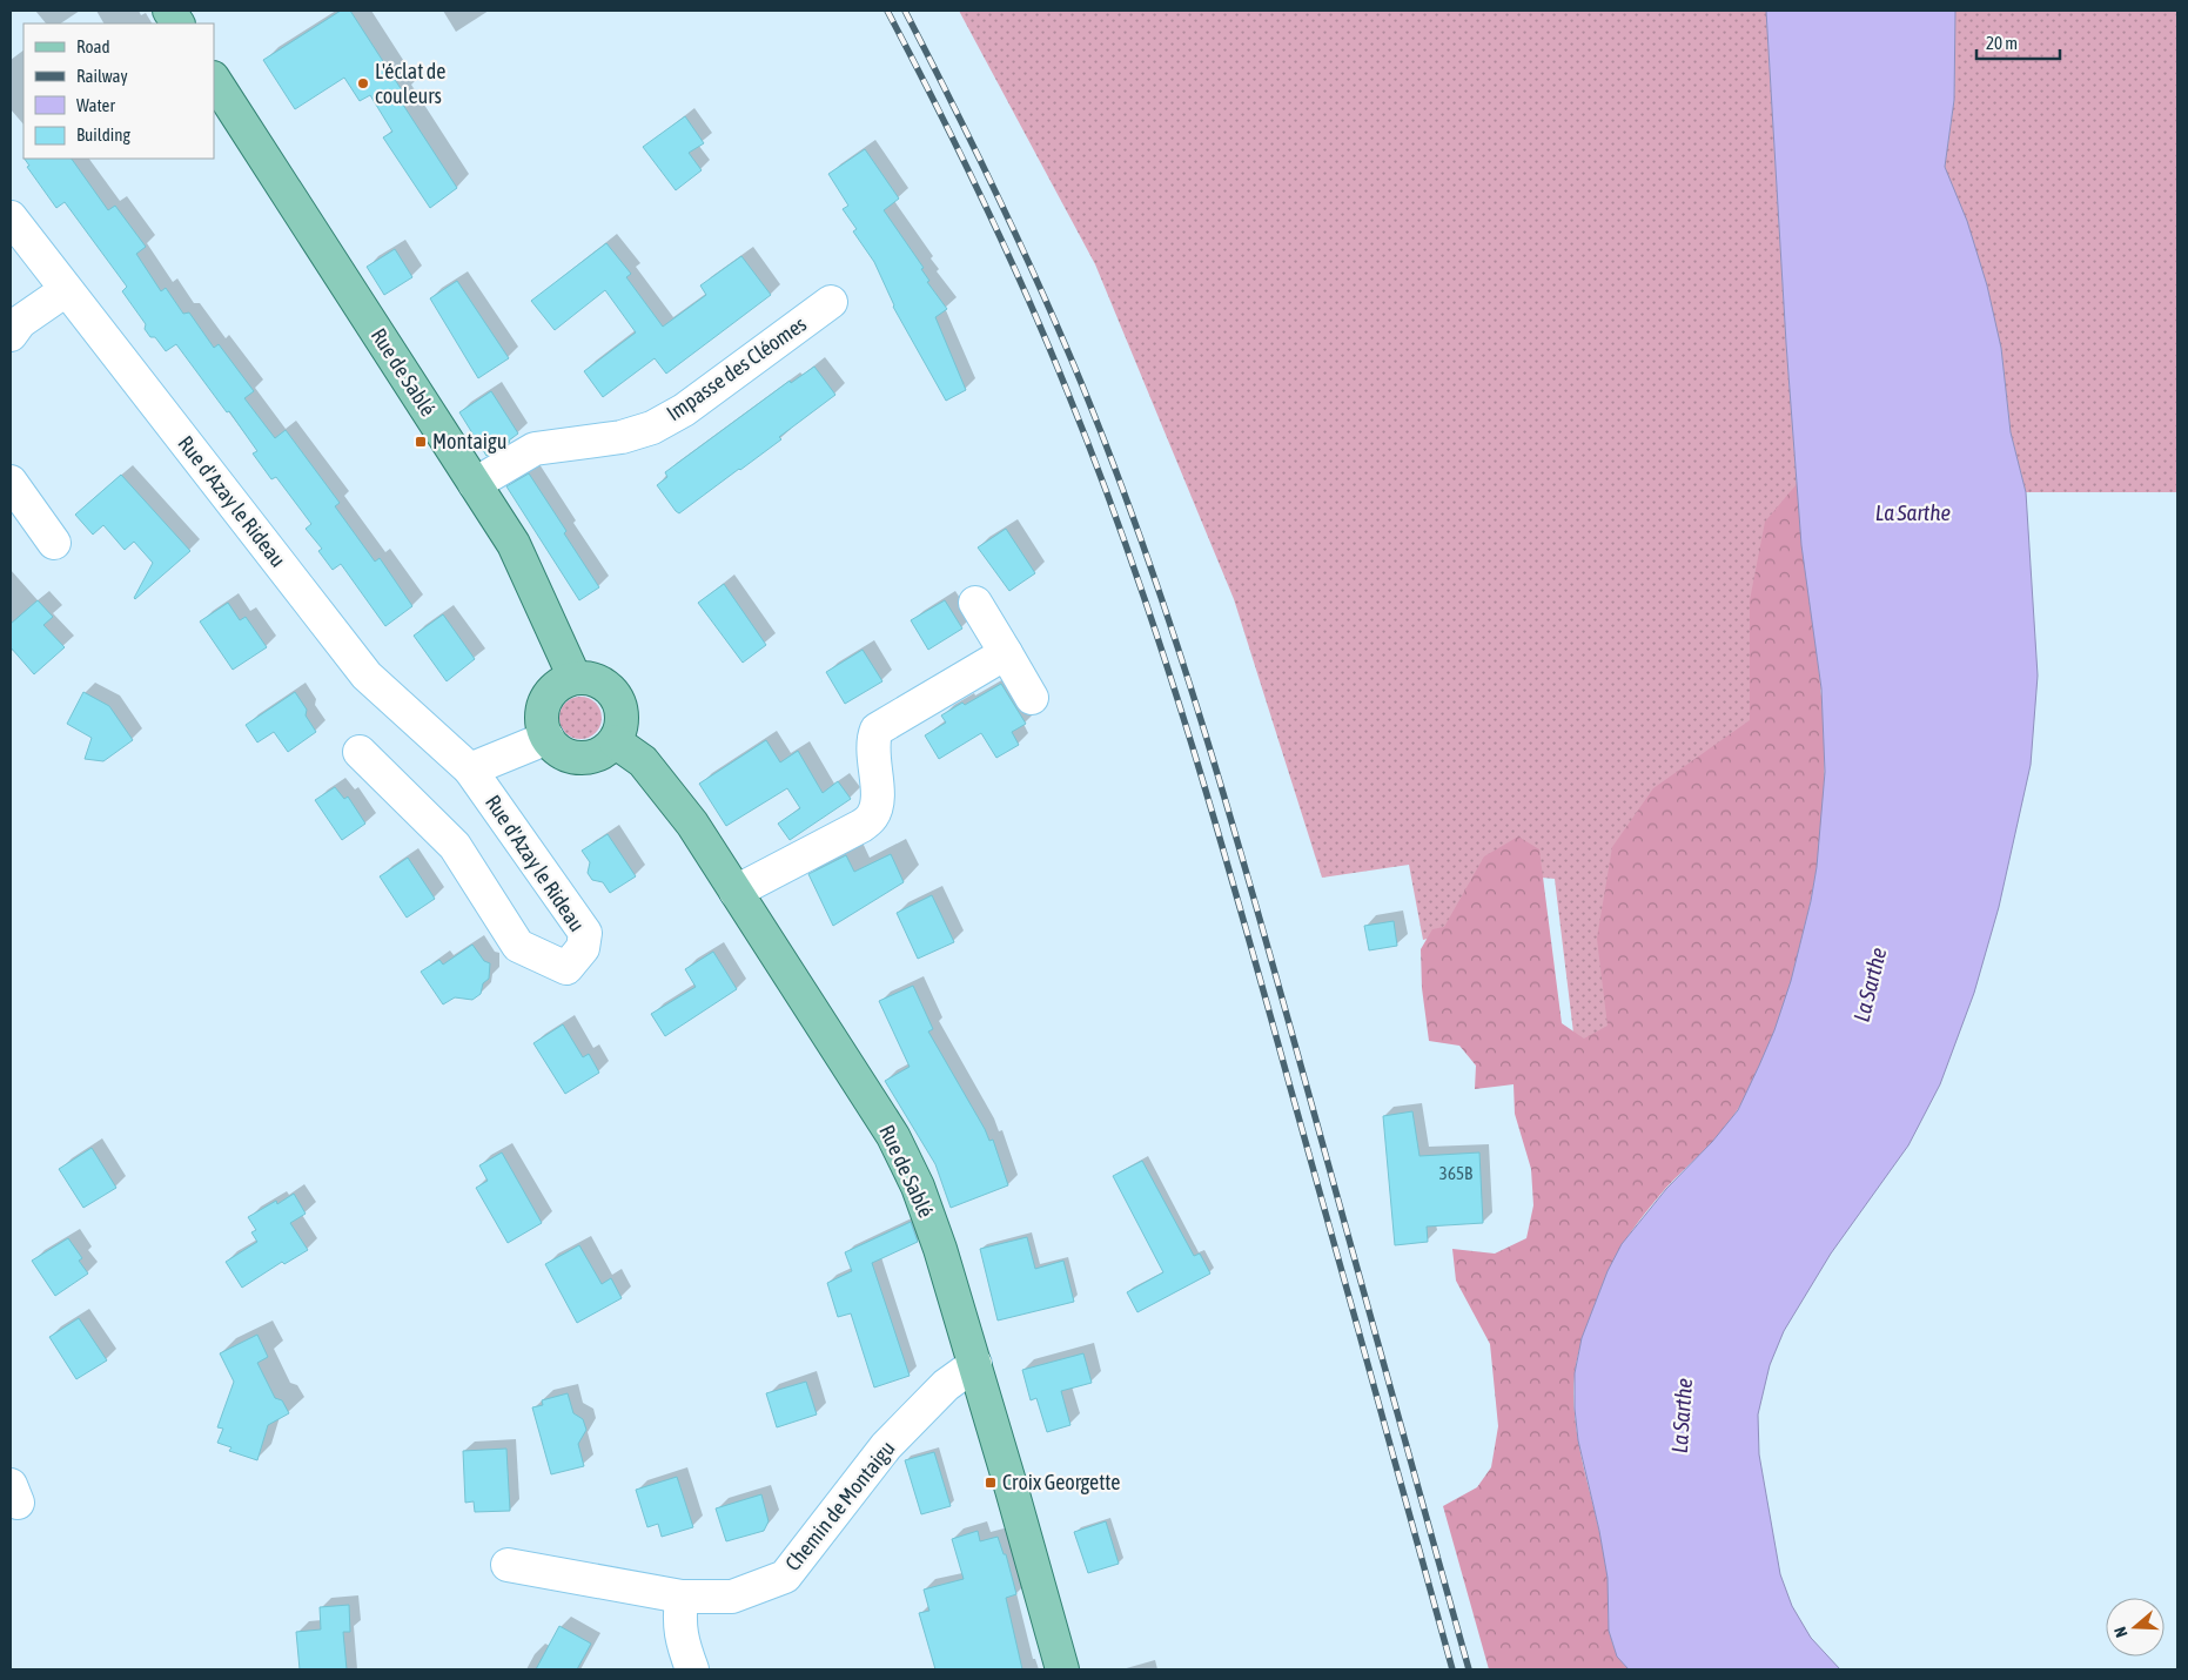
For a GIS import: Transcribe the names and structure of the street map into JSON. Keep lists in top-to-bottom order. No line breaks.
{"streets":{"main road":["Rue de Sablé"],"street":["Impasse des Cléomes","Rue d'Azay le Rideau","Chemin de Montaigu"]},"crossings":[["Impasse des Cléomes","Rue de Sablé"],["Rue de Sablé","Rue d'Azay le Rideau"],["Rue de Sablé","Chemin de Montaigu"]],"water":["La Sarthe"],"places":{"other":["L'éclat de couleurs"],"transit":["Montaigu","Croix Georgette"]},"house_numbers":["365B"],"legend":["Road","Railway","Water","Building"],"scale_bar":"20 m","north":"left"}
